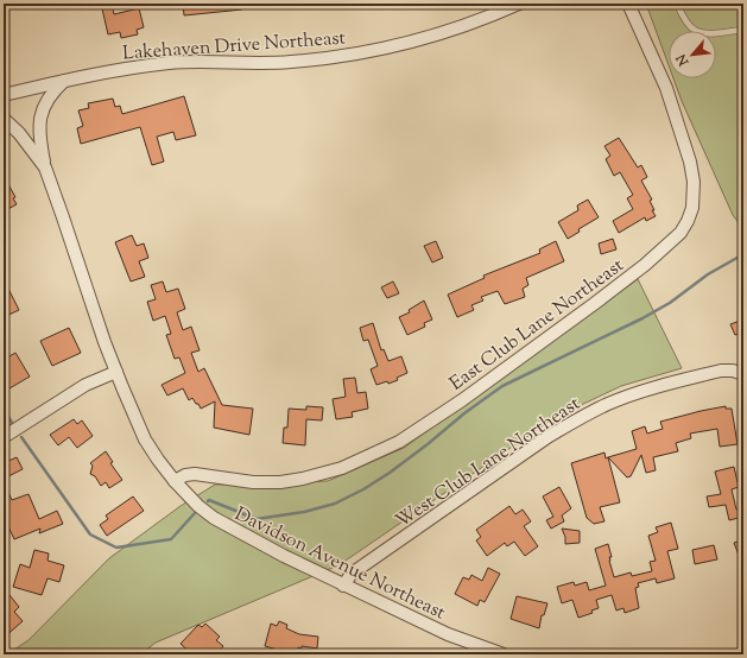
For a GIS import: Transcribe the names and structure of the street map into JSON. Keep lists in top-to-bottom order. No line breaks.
{"streets":{"street":["Lakehaven Drive Northeast","East Club Lane Northeast","West Club Lane Northeast","Davidson Avenue Northeast"]},"crossings":[["Lakehaven Drive Northeast","Davidson Avenue Northeast"],["East Club Lane Northeast","Davidson Avenue Northeast"],["West Club Lane Northeast","Davidson Avenue Northeast"]],"north":"bottom left"}
